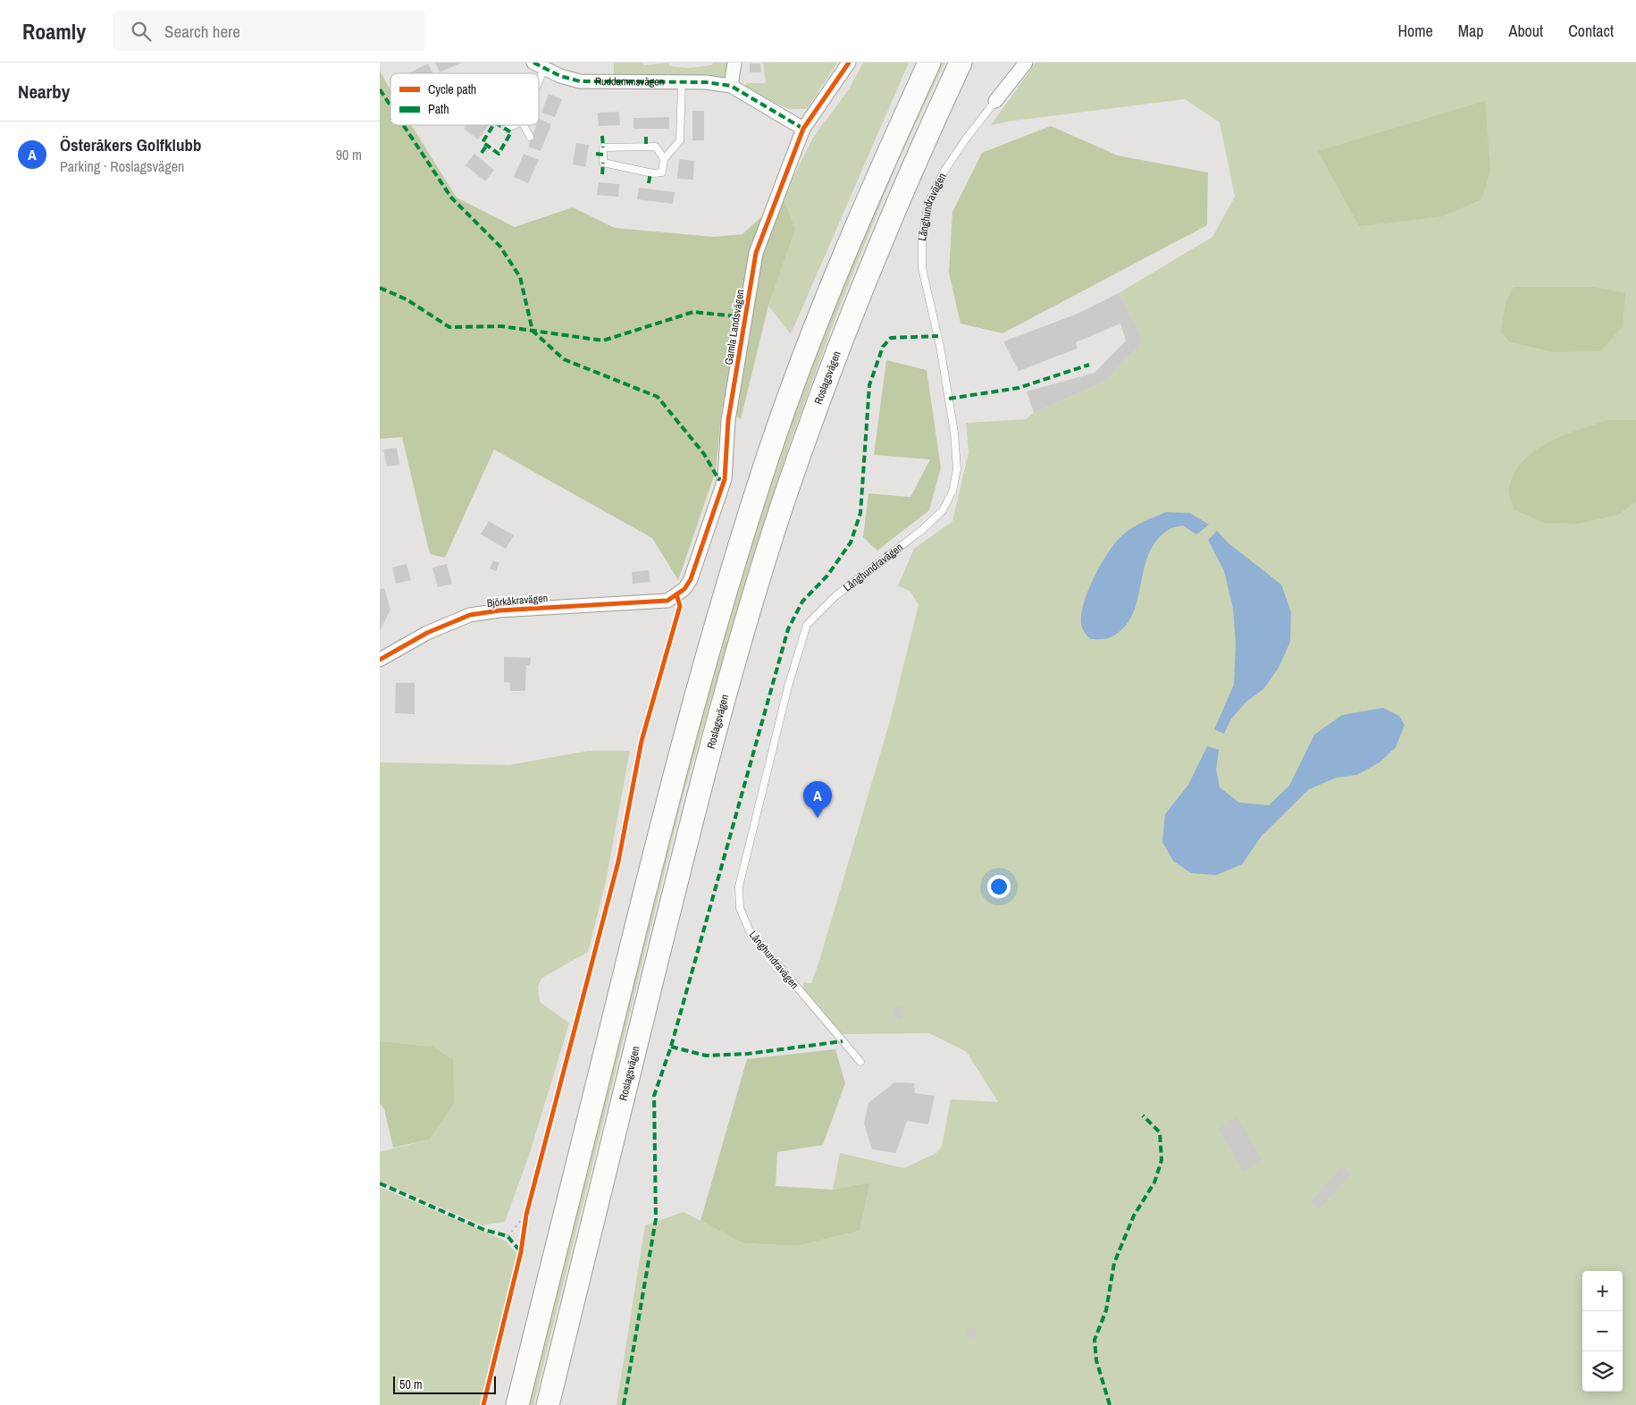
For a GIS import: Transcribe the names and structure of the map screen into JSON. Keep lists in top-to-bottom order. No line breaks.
{"streets":{"main road":["Roslagsvägen"],"street":["Ruddammsvägen","Långhundravägen","Gamla Landsvägen","Björkåkravägen"]},"crossings":[["Ruddammsvägen","Gamla Landsvägen"],["Gamla Landsvägen","Björkåkravägen"]],"legend":["Cycle path","Path"],"scale_bar":"50 m","page":{"header":"Roamly","search":"Search here","nav":["Home","Map","About","Contact"],"heading":"Nearby","list":[{"mark":"A","name":"Österåkers Golfklubb","note":"Parking · Roslagsvägen","value":"90 m"}],"pins":"A","map_buttons":["+","−"],"scale":"50 m"}}
